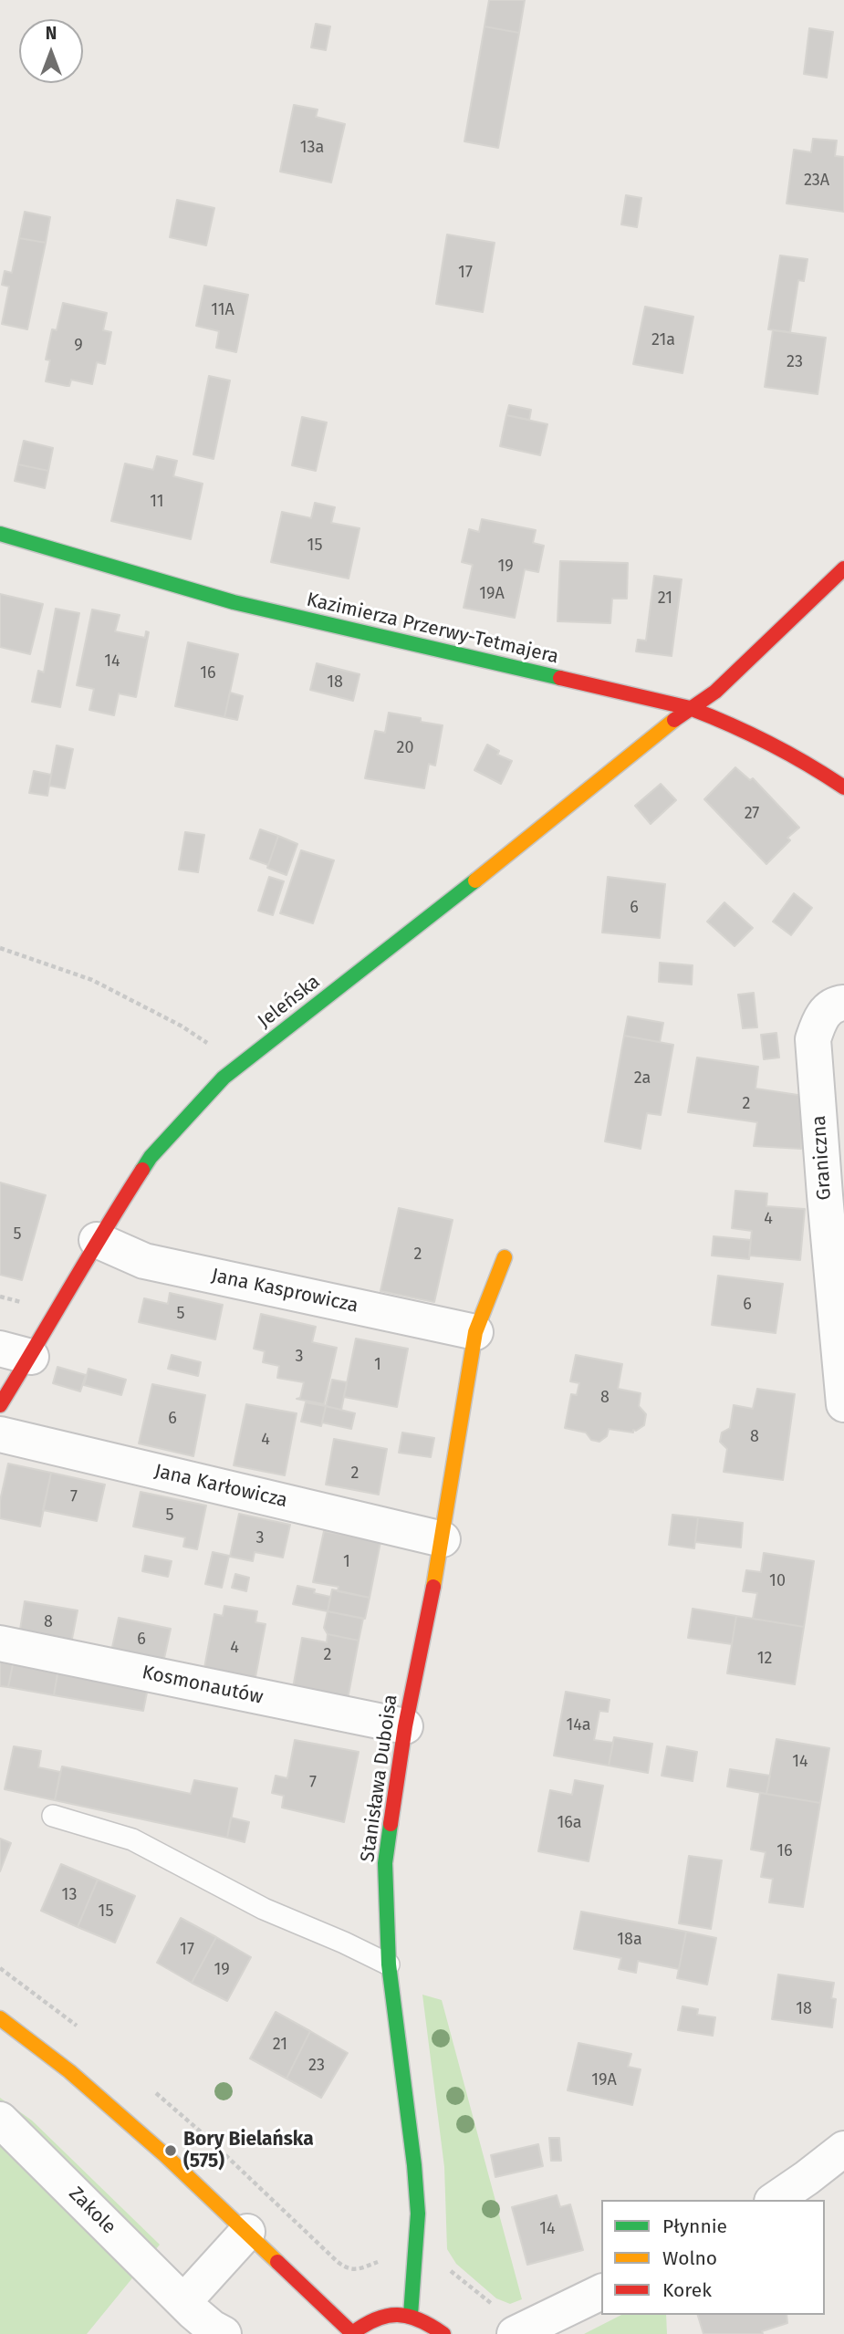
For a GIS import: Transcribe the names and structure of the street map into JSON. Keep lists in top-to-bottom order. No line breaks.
{"streets":{"street":["Kazimierza Przerwy-Tetmajera","Jeleńska","Graniczna","Jana Kasprowicza","Jana Karłowicza","Kosmonautów","Stanisława Duboisa","Zakole"]},"crossings":[["Kazimierza Przerwy-Tetmajera","Jeleńska"],["Jeleńska","Jana Kasprowicza"],["Jana Kasprowicza","Stanisława Duboisa"],["Jana Karłowicza","Stanisława Duboisa"],["Kosmonautów","Stanisława Duboisa"]],"places":["Bory Bielańska (575)"],"house_numbers":["13a","23A","17","11A","21a","9","23","11","15","19","19A","21","14","16","18","20","27","6","2a","2","4","5","2","6","5","3","1","8","6","8","4","2","7","5","3","1","10","8","6","4","2","12","14a","14","7","16a","16","13","15","18a","17","19","18","21","23","19A","14"],"legend":["Płynnie","Wolno","Korek"],"north":"top"}
